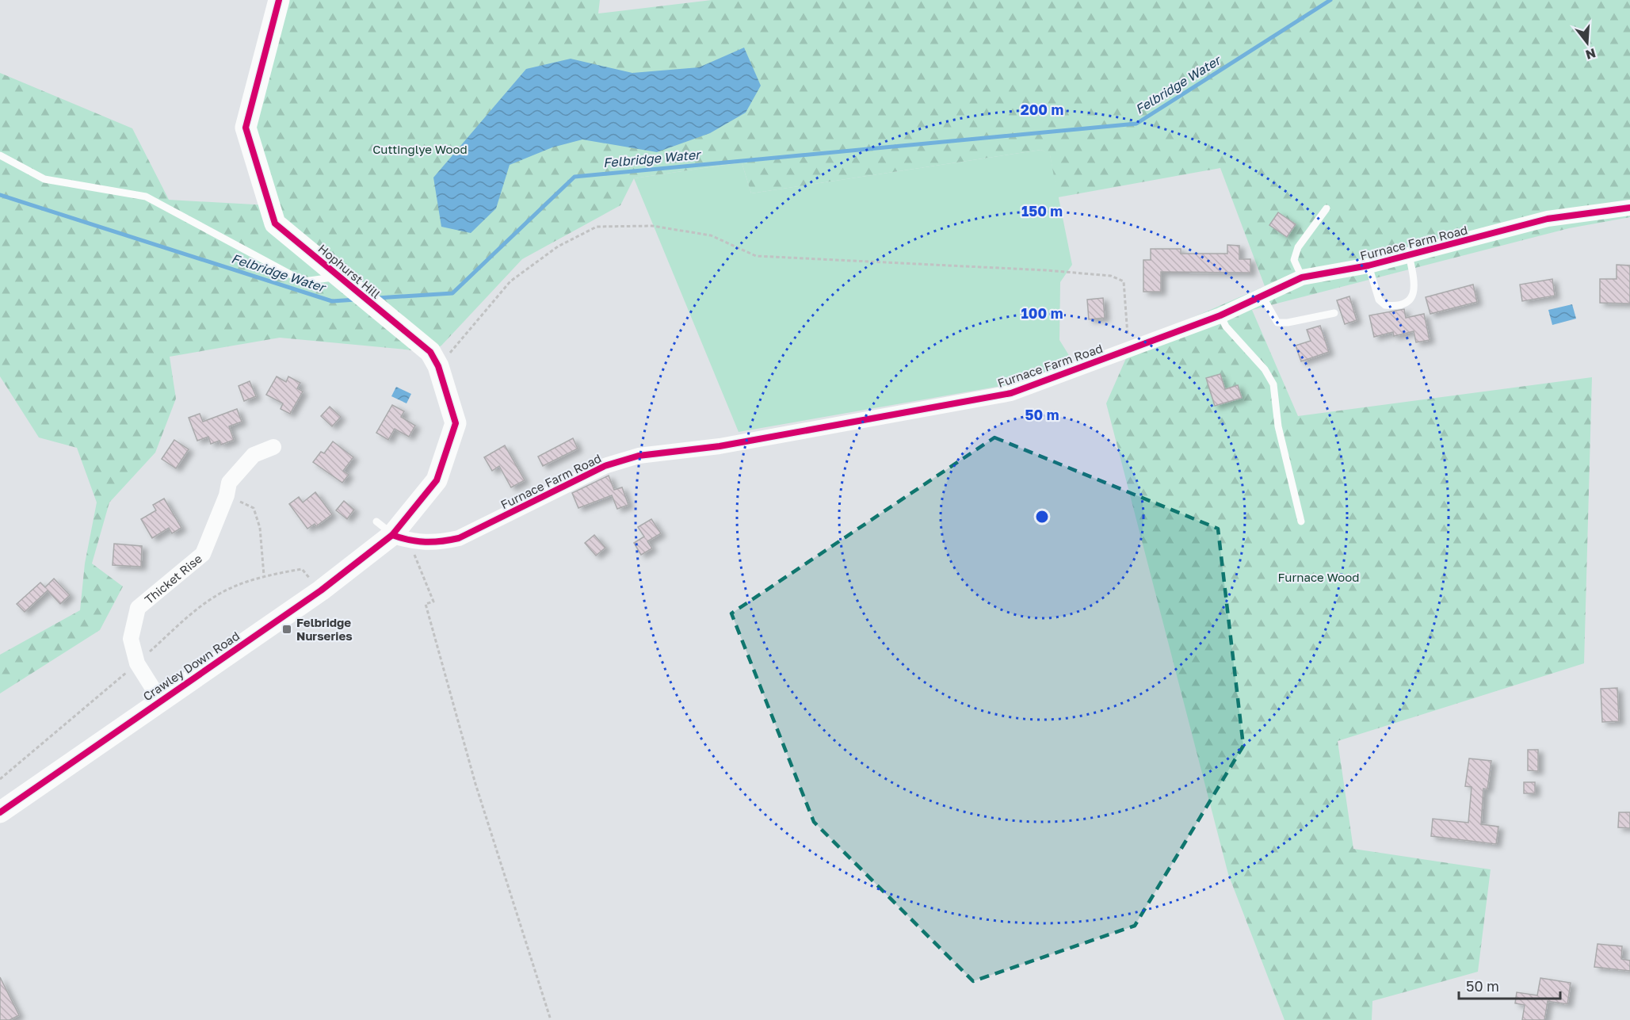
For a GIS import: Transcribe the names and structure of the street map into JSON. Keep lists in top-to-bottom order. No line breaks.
{"streets":{"street":["Furnace Farm Road","Hophurst Hill","Thicket Rise","Crawley Down Road"]},"crossings":[["Furnace Farm Road","Hophurst Hill"],["Furnace Farm Road","Crawley Down Road"],["Hophurst Hill","Crawley Down Road"],["Thicket Rise","Crawley Down Road"]],"water":["Felbridge Water"],"parks":["Cuttinglye Wood","Furnace Wood"],"places":{"transit":["Felbridge Nurseries"]},"scale_bar":"50 m","north":"bottom","rings":["200 m","150 m","100 m","50 m"]}
